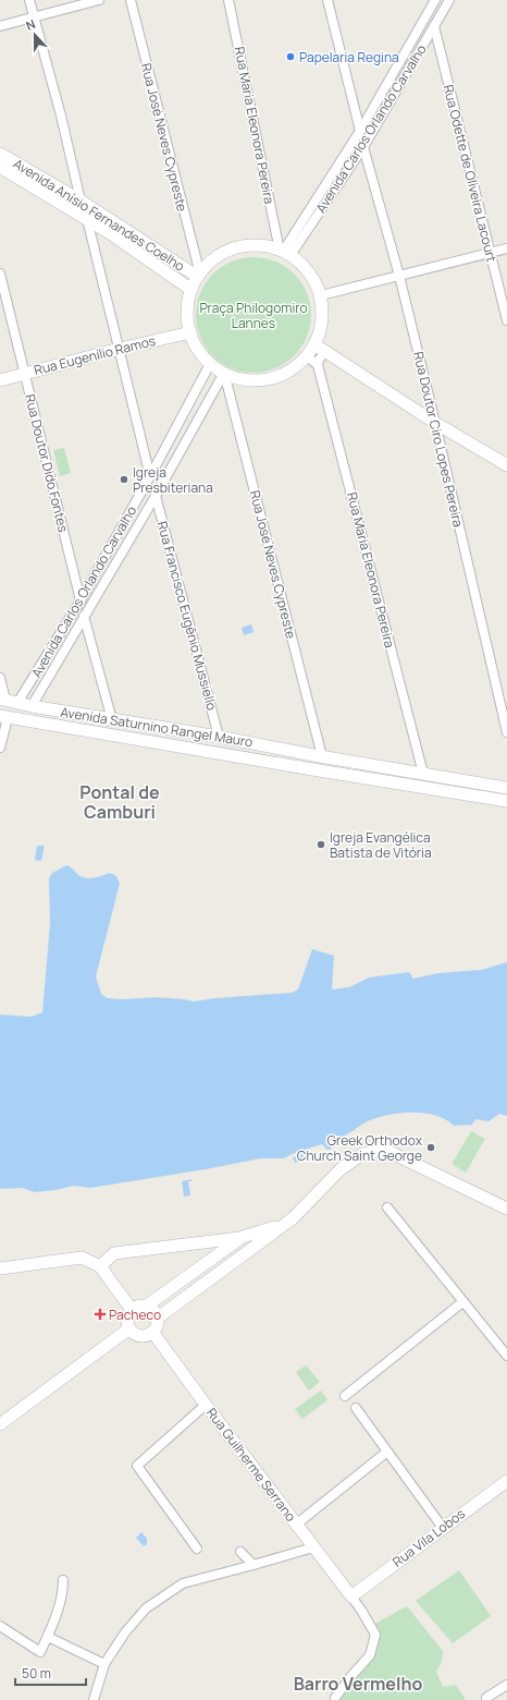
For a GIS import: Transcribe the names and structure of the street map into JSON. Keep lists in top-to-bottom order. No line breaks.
{"streets":{"street":["Rua Maria Eleonora Pereira","Avenida Carlos Orlando Carvalho","Rua José Neves Cypreste","Rua Odette de Oliveira Lacourt","Avenida Anísio Fernandes Coelho","Rua Eugenílio Ramos","Rua Doutor Ciro Lopes Pereira","Rua Doutor Dido Fontes","Rua Francisco Eugênio Mussiello","Avenida Saturnino Rangel Mauro","Rua Guilherme Serrano","Rua Vila Lobos"]},"crossings":[["Rua Maria Eleonora Pereira","Avenida Carlos Orlando Carvalho"],["Rua Maria Eleonora Pereira","Rua José Neves Cypreste"],["Rua Maria Eleonora Pereira","Avenida Anísio Fernandes Coelho"],["Rua Maria Eleonora Pereira","Rua Eugenílio Ramos"],["Rua Maria Eleonora Pereira","Avenida Saturnino Rangel Mauro"],["Avenida Carlos Orlando Carvalho","Rua José Neves Cypreste"],["Avenida Carlos Orlando Carvalho","Rua Odette de Oliveira Lacourt"],["Avenida Carlos Orlando Carvalho","Avenida Anísio Fernandes Coelho"],["Avenida Carlos Orlando Carvalho","Rua Eugenílio Ramos"],["Avenida Carlos Orlando Carvalho","Rua Doutor Ciro Lopes Pereira"],["Avenida Carlos Orlando Carvalho","Rua Doutor Dido Fontes"],["Avenida Carlos Orlando Carvalho","Rua Francisco Eugênio Mussiello"],["Avenida Carlos Orlando Carvalho","Avenida Saturnino Rangel Mauro"],["Rua José Neves Cypreste","Avenida Anísio Fernandes Coelho"],["Rua José Neves Cypreste","Rua Eugenílio Ramos"],["Rua José Neves Cypreste","Avenida Saturnino Rangel Mauro"],["Avenida Anísio Fernandes Coelho","Rua Eugenílio Ramos"],["Rua Eugenílio Ramos","Rua Doutor Dido Fontes"],["Rua Francisco Eugênio Mussiello","Avenida Saturnino Rangel Mauro"],["Rua Guilherme Serrano","Rua Vila Lobos"]],"districts":["Pontal de Camburi","Barro Vermelho"],"parks":["Praça Philogomiro Lannes"],"places":{"other":["Papelaria Regina","Igreja Presbiteriana","Igreja Evangélica Batista de Vitória","Greek Orthodox Church Saint George"],"health":["Pacheco"]},"scale_bar":"50 m","north":"top"}
